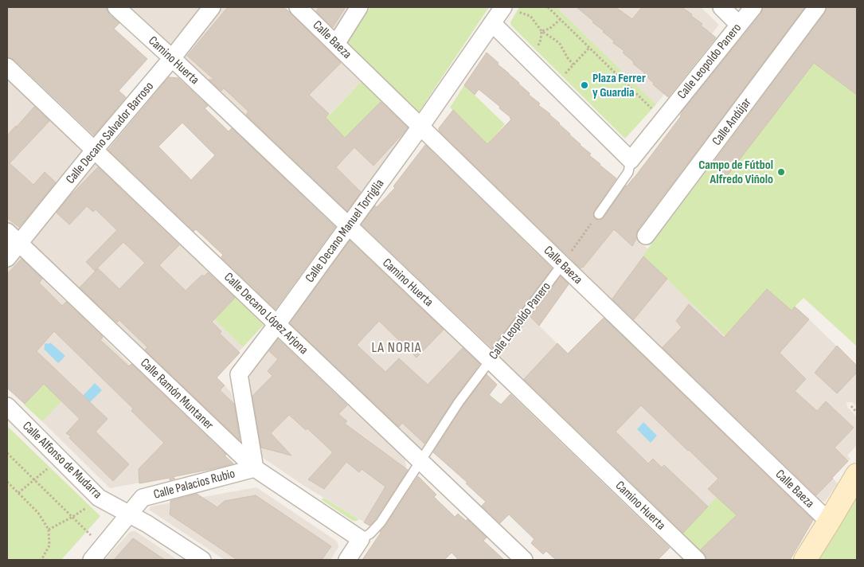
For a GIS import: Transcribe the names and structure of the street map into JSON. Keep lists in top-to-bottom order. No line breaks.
{"streets":{"street":["Calle Baeza","Camino Huerta","Calle Leopoldo Panero","Calle Andújar","Calle Decano Salvador Barroso","Calle Decano Manuel Torriglia","Calle Decano López Arjona","Calle Ramón Muntaner","Calle Alfonso de Mudarra","Calle Palacios Rubio"]},"crossings":[["Calle Baeza","Calle Leopoldo Panero"],["Calle Baeza","Calle Decano Manuel Torriglia"],["Camino Huerta","Calle Leopoldo Panero"],["Camino Huerta","Calle Decano Salvador Barroso"],["Camino Huerta","Calle Decano Manuel Torriglia"],["Calle Leopoldo Panero","Calle Decano López Arjona"],["Calle Leopoldo Panero","Calle Ramón Muntaner"],["Calle Decano Salvador Barroso","Calle Decano López Arjona"],["Calle Decano Salvador Barroso","Calle Ramón Muntaner"],["Calle Decano Manuel Torriglia","Calle Decano López Arjona"],["Calle Decano Manuel Torriglia","Calle Ramón Muntaner"],["Calle Decano Manuel Torriglia","Calle Palacios Rubio"],["Calle Ramón Muntaner","Calle Palacios Rubio"],["Calle Alfonso de Mudarra","Calle Palacios Rubio"]],"districts":["LA NORIA"],"places":["Plaza Ferrer y Guardia","Campo de Fútbol Alfredo Viñolo"]}
